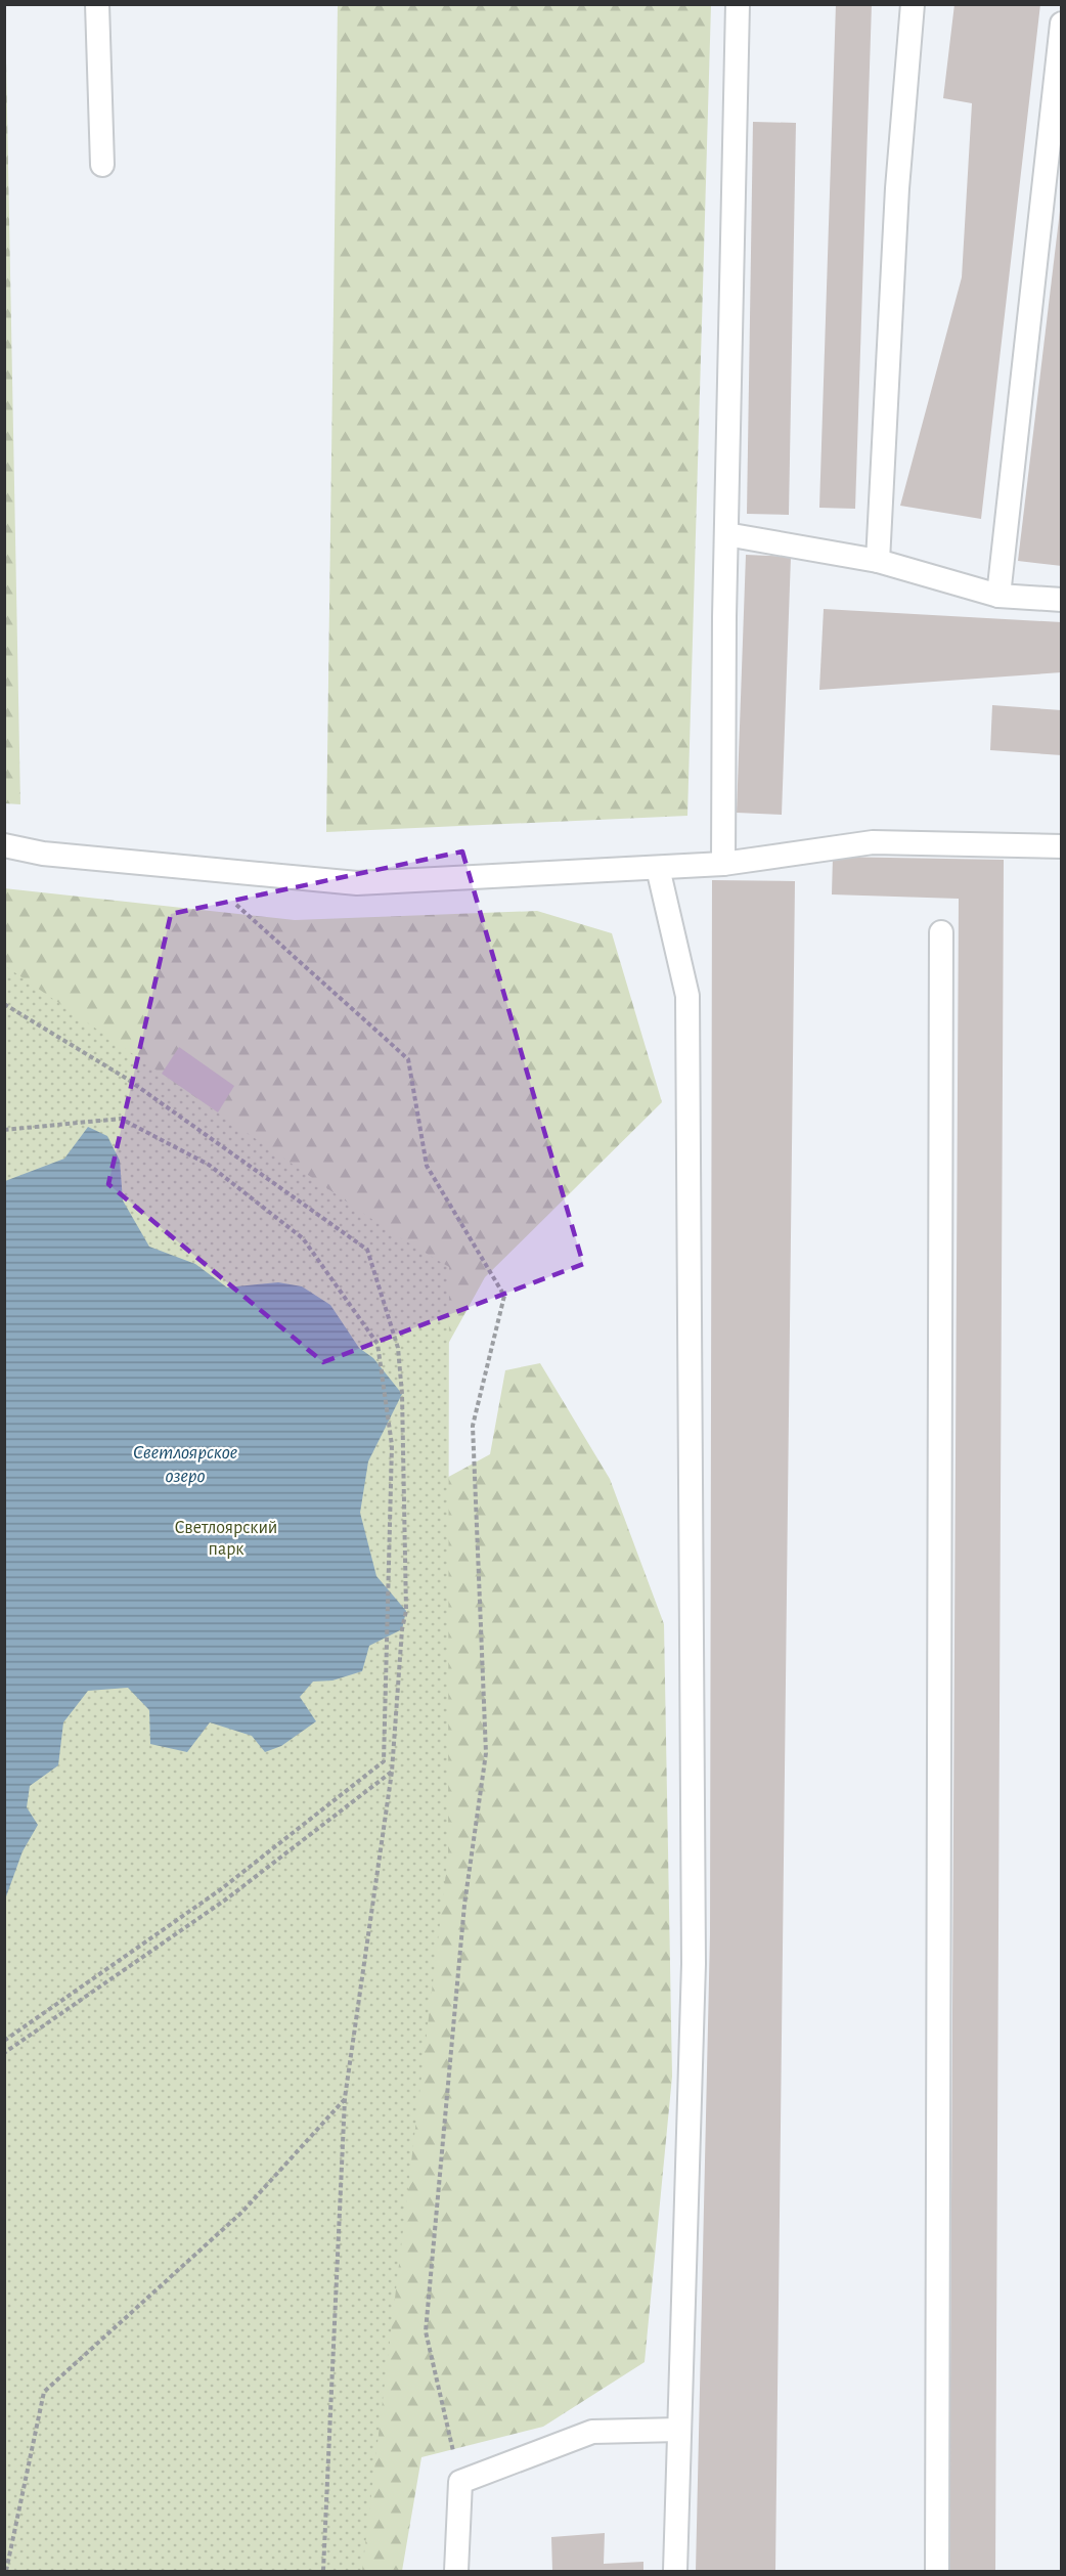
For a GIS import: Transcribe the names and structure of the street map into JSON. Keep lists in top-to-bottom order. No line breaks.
{"water":["Светлоярское озеро"],"parks":["Светлоярский парк"]}
